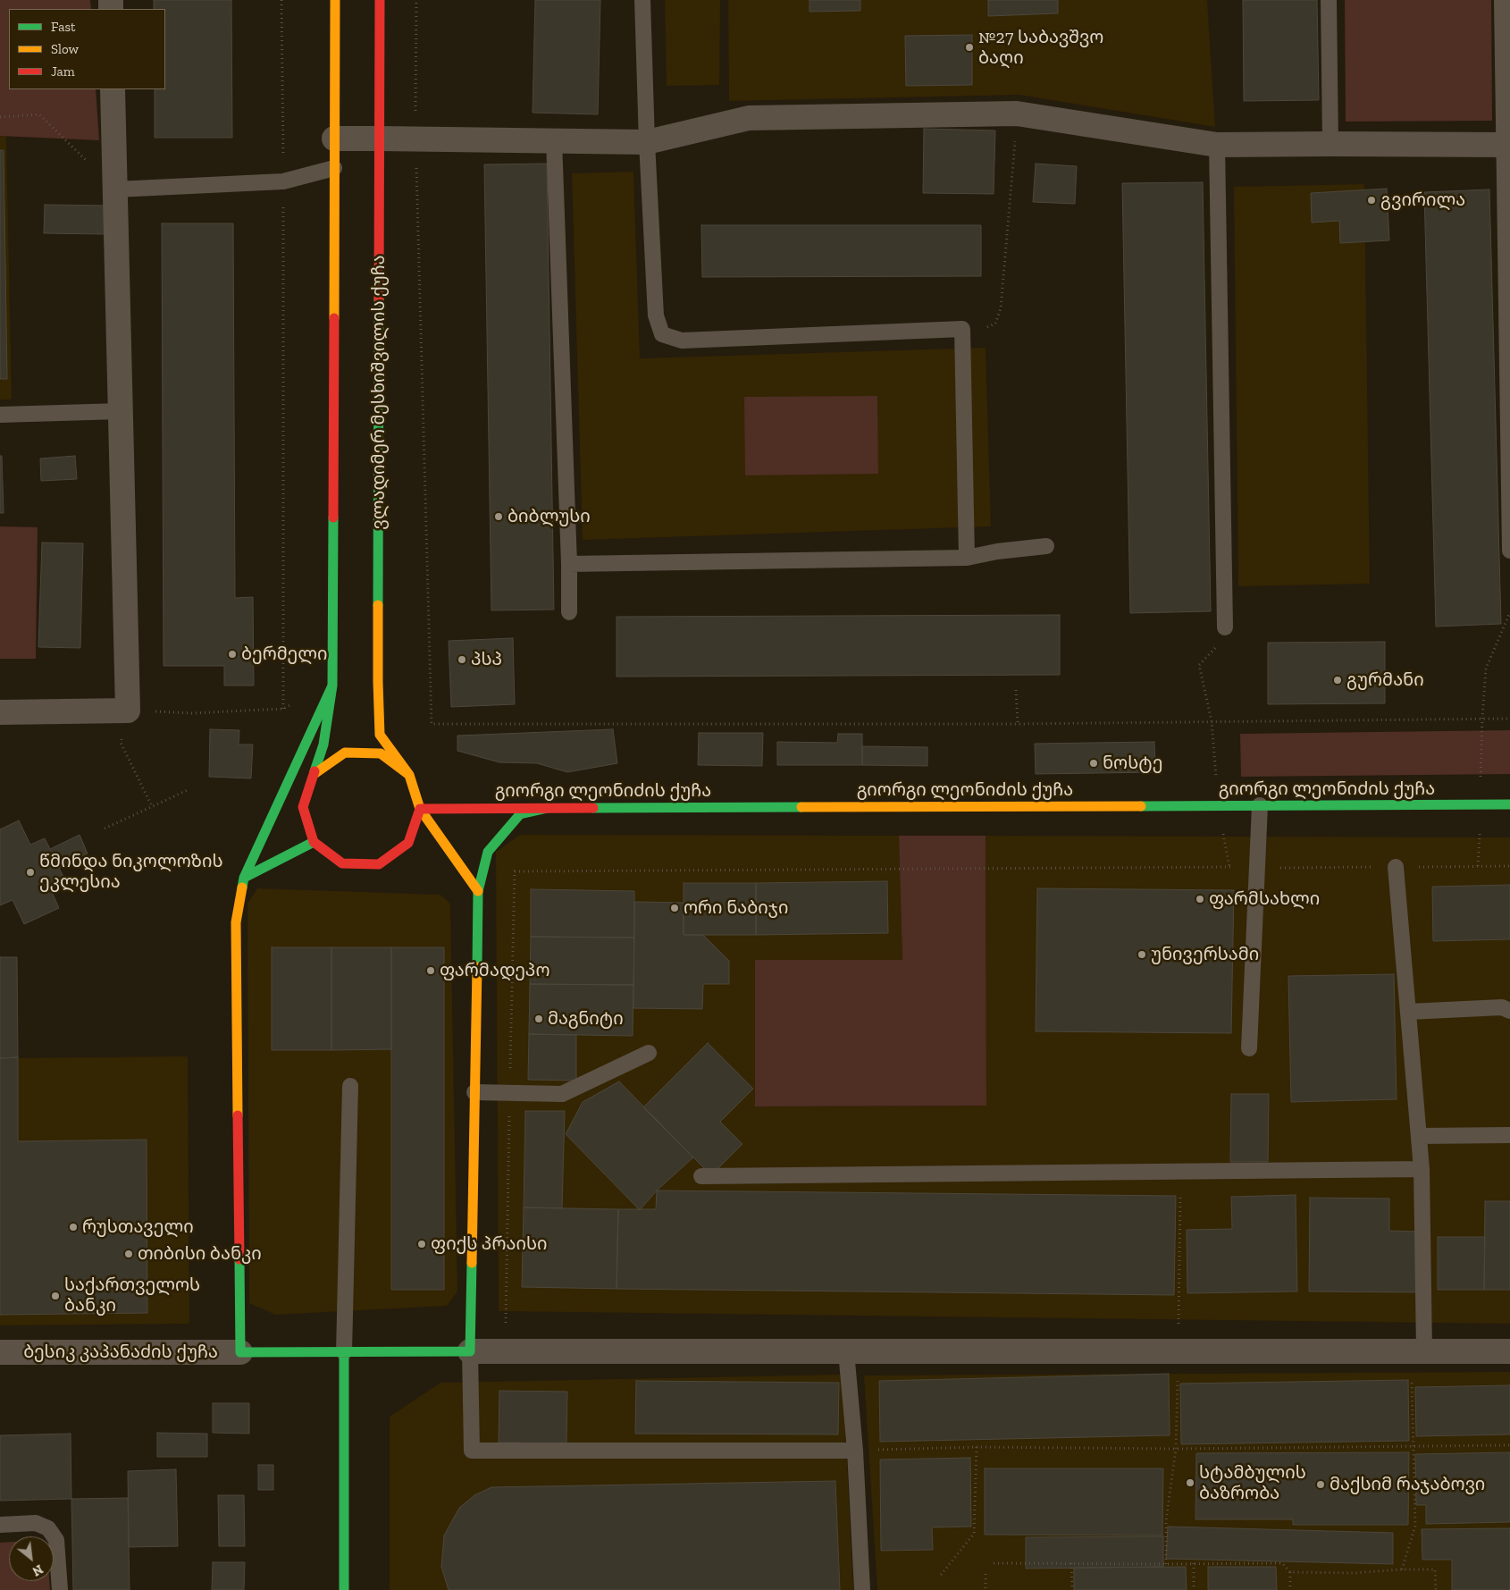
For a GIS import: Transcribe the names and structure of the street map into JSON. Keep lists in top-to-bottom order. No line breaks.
{"streets":{"street":["ვლადიმერ მესხიშვილის ქუჩა","გიორგი ლეონიძის ქუჩა","ბესიკ კაპანაძის ქუჩა"]},"crossings":[["ვლადიმერ მესხიშვილის ქუჩა","გიორგი ლეონიძის ქუჩა"]],"places":["№27 საბავშვო ბაღი","გვირილა","ბიბლუსი","ბერმელი","პსპ","გურმანი","ნოსტე","წმინდა ნიკოლოზის ეკლესია","ფარმსახლი","ორი ნაბიჯი","უნივერსამი","ფარმადეპო","მაგნიტი","რუსთაველი","ფიქს პრაისი","თიბისი ბანკი","საქართველოს ბანკი","სტამბულის ბაზრობა","მაქსიმ რაჯაბოვი"],"legend":["Fast","Slow","Jam"],"north":"bottom right"}
